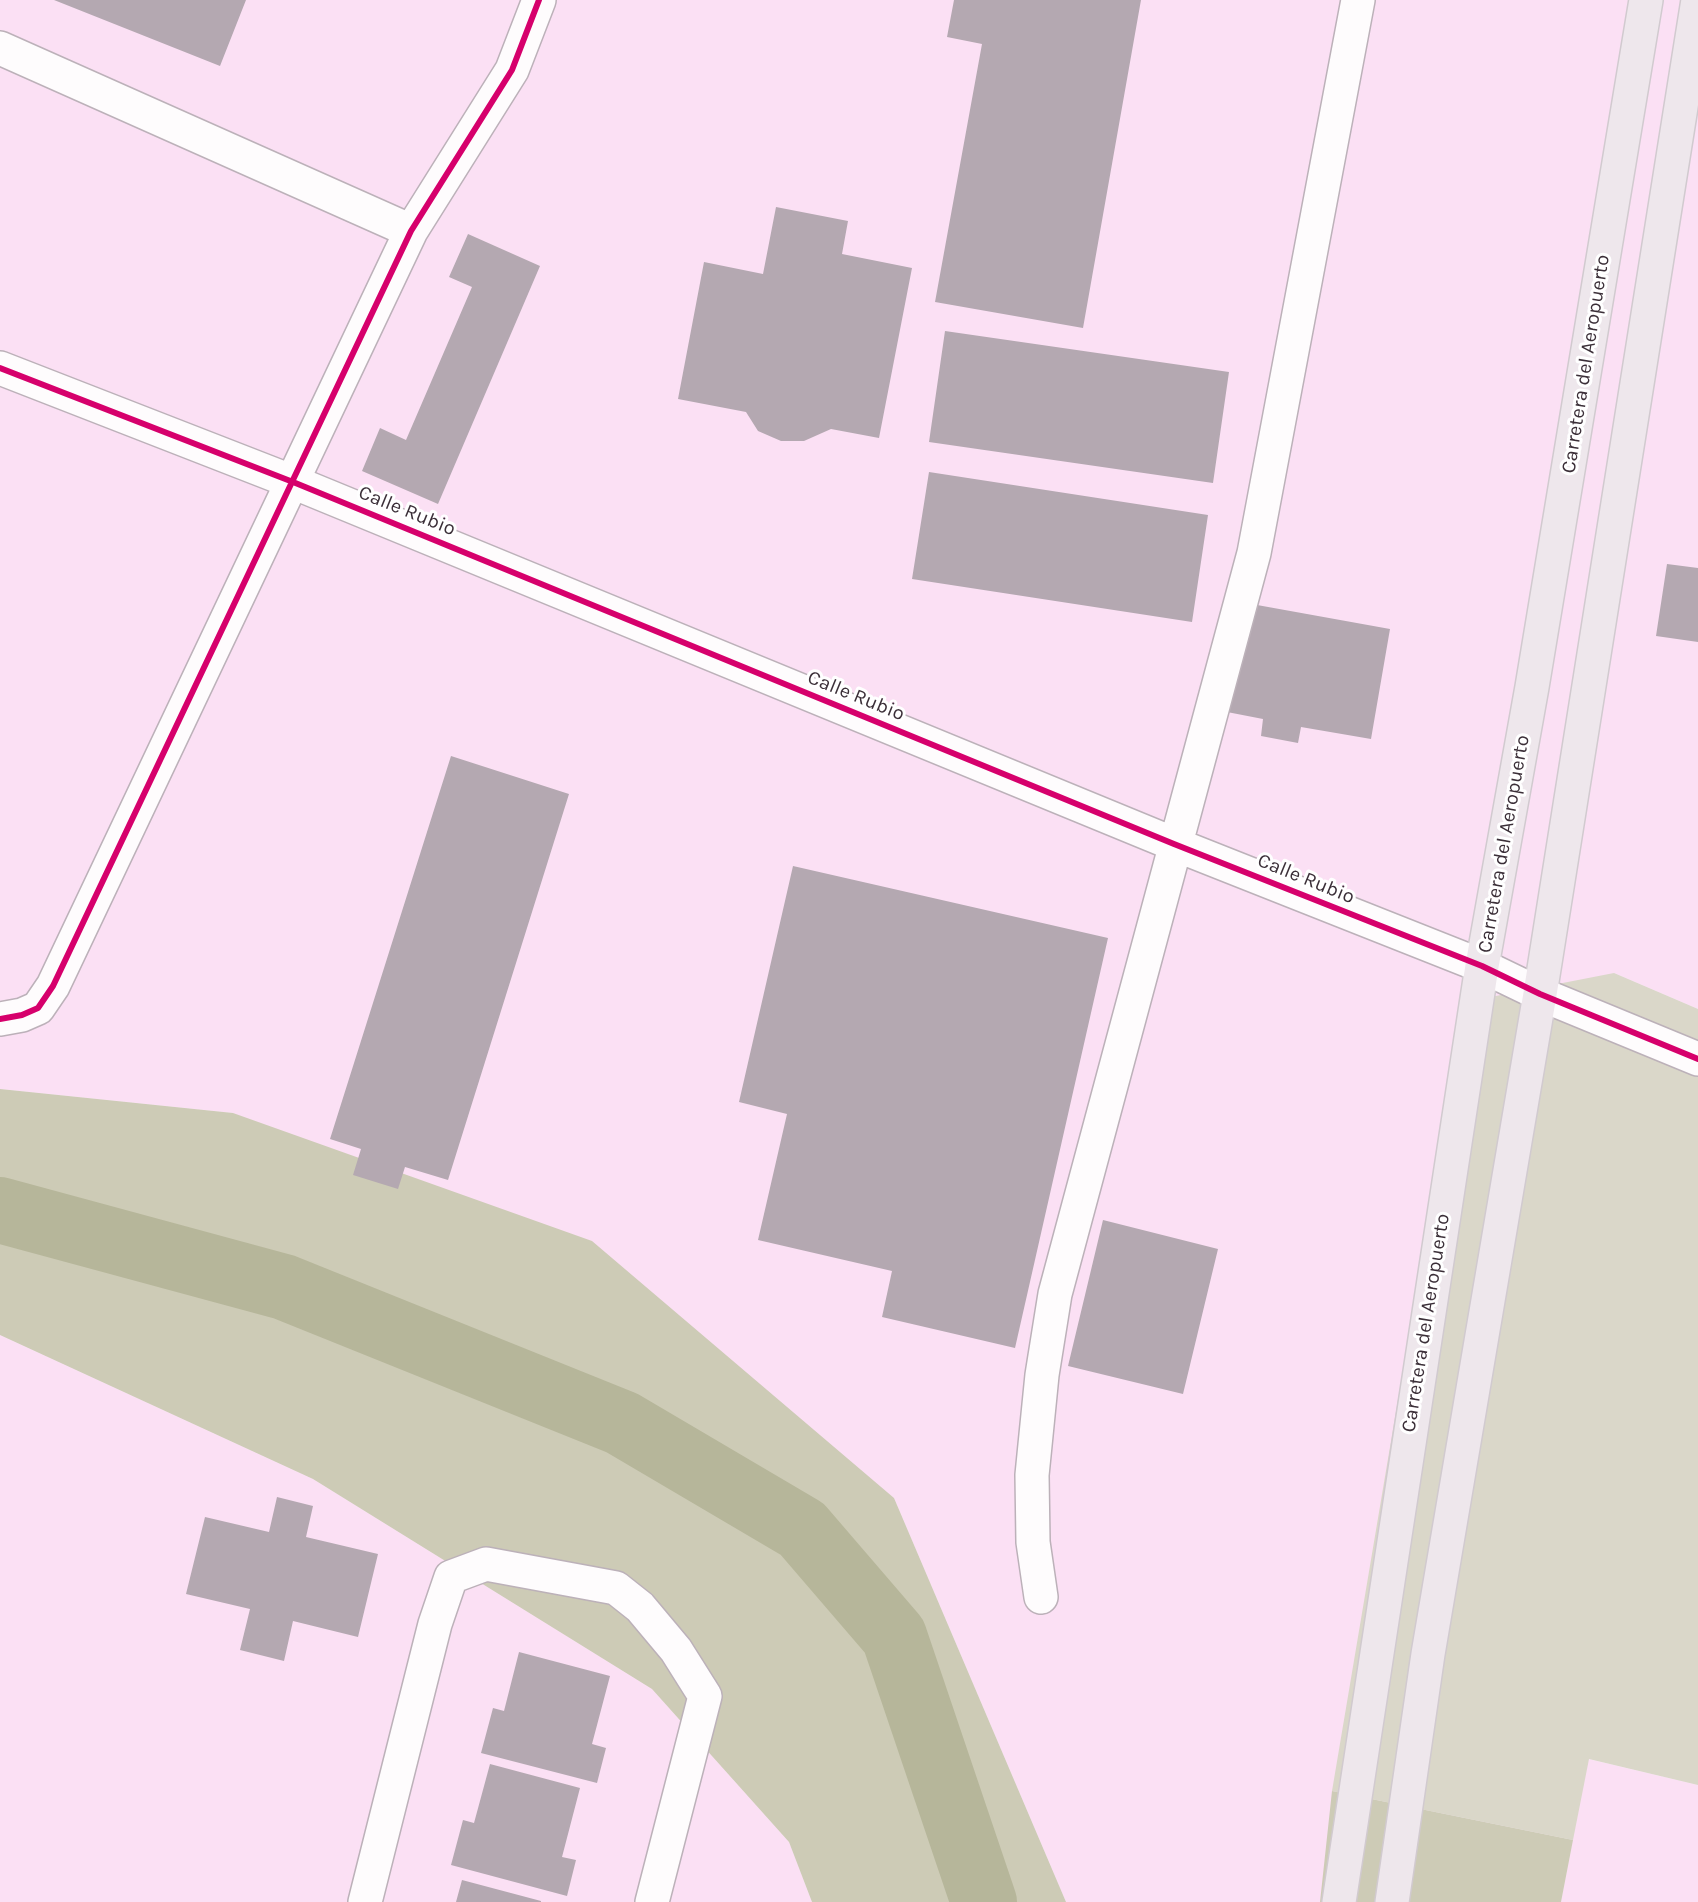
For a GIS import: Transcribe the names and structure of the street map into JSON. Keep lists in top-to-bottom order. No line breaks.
{"streets":{"main road":["Carretera del Aeropuerto"],"street":["Calle Rubio"]},"crossings":[["Carretera del Aeropuerto","Calle Rubio"]]}
